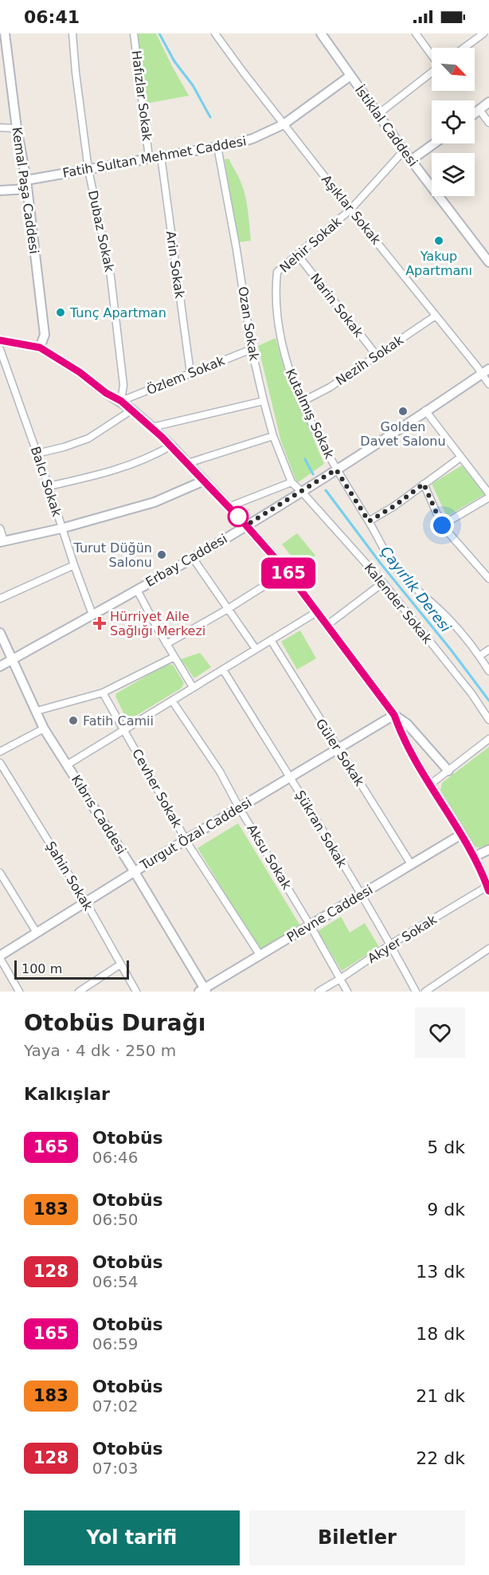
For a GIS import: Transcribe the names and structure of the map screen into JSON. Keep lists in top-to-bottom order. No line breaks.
{"streets":{"street":["Hafızlar Sokak","İstiklal Caddesi","Fatih Sultan Mehmet Caddesi","Kemal Paşa Caddesi","Aşıklar Sokak","Dubaz Sokak","Nehir Sokak","Arin Sokak","Narin Sokak","Ozan Sokak","Nezih Sokak","Özlem Sokak","Kutalmış Sokak","Balcı Sokak","Erbay Caddesi","Kalender Sokak","Güler Sokak","Cevher Sokak","Kıbrıs Caddesi","Şükran Sokak","Turgut Özal Caddesi","Aksu Sokak","Şahin Sokak","Plevne Caddesi","Akyer Sokak"]},"crossings":[["Hafızlar Sokak","Fatih Sultan Mehmet Caddesi"],["İstiklal Caddesi","Fatih Sultan Mehmet Caddesi"],["İstiklal Caddesi","Nehir Sokak"],["Fatih Sultan Mehmet Caddesi","Kemal Paşa Caddesi"],["Fatih Sultan Mehmet Caddesi","Aşıklar Sokak"],["Fatih Sultan Mehmet Caddesi","Dubaz Sokak"],["Fatih Sultan Mehmet Caddesi","Arin Sokak"],["Fatih Sultan Mehmet Caddesi","Ozan Sokak"],["Aşıklar Sokak","Nehir Sokak"],["Aşıklar Sokak","Nezih Sokak"],["Aşıklar Sokak","Erbay Caddesi"],["Dubaz Sokak","Özlem Sokak"],["Nehir Sokak","Narin Sokak"],["Nehir Sokak","Kutalmış Sokak"],["Arin Sokak","Özlem Sokak"],["Narin Sokak","Nezih Sokak"],["Ozan Sokak","Özlem Sokak"],["Nezih Sokak","Kutalmış Sokak"],["Kutalmış Sokak","Erbay Caddesi"],["Balcı Sokak","Erbay Caddesi"],["Erbay Caddesi","Kalender Sokak"],["Erbay Caddesi","Kıbrıs Caddesi"],["Güler Sokak","Turgut Özal Caddesi"],["Güler Sokak","Plevne Caddesi"],["Cevher Sokak","Turgut Özal Caddesi"],["Cevher Sokak","Plevne Caddesi"],["Kıbrıs Caddesi","Turgut Özal Caddesi"],["Kıbrıs Caddesi","Plevne Caddesi"],["Şükran Sokak","Turgut Özal Caddesi"],["Şükran Sokak","Plevne Caddesi"],["Şükran Sokak","Akyer Sokak"],["Turgut Özal Caddesi","Aksu Sokak"],["Turgut Özal Caddesi","Şahin Sokak"],["Aksu Sokak","Plevne Caddesi"],["Aksu Sokak","Akyer Sokak"]],"water":["Çayırlık Deresi"],"places":{"other":["Yakup Apartmanı","Tunç Apartman","Golden Davet Salonu","Turut Düğün Salonu","Fatih Camii"],"health":["Hürriyet Aile Sağlığı Merkezi"]},"lines":["bus line 165"],"scale_bar":"100 m","north":"bottom right","page":{"status":"06:41","on_map":"165","scale":"100 m","heading":[["Otobüs Durağı","Yaya · 4 dk · 250 m"],"Kalkışlar"],"list":[{"mark":"165","name":"Otobüs","note":"06:46","value":"5 dk"},{"mark":"183","name":"Otobüs","note":"06:50","value":"9 dk"},{"mark":"128","name":"Otobüs","note":"06:54","value":"13 dk"},{"mark":"165","name":"Otobüs","note":"06:59","value":"18 dk"},{"mark":"183","name":"Otobüs","note":"07:02","value":"21 dk"},{"mark":"128","name":"Otobüs","note":"07:03","value":"22 dk"}],"buttons":["Yol tarifi","Biletler"]}}
